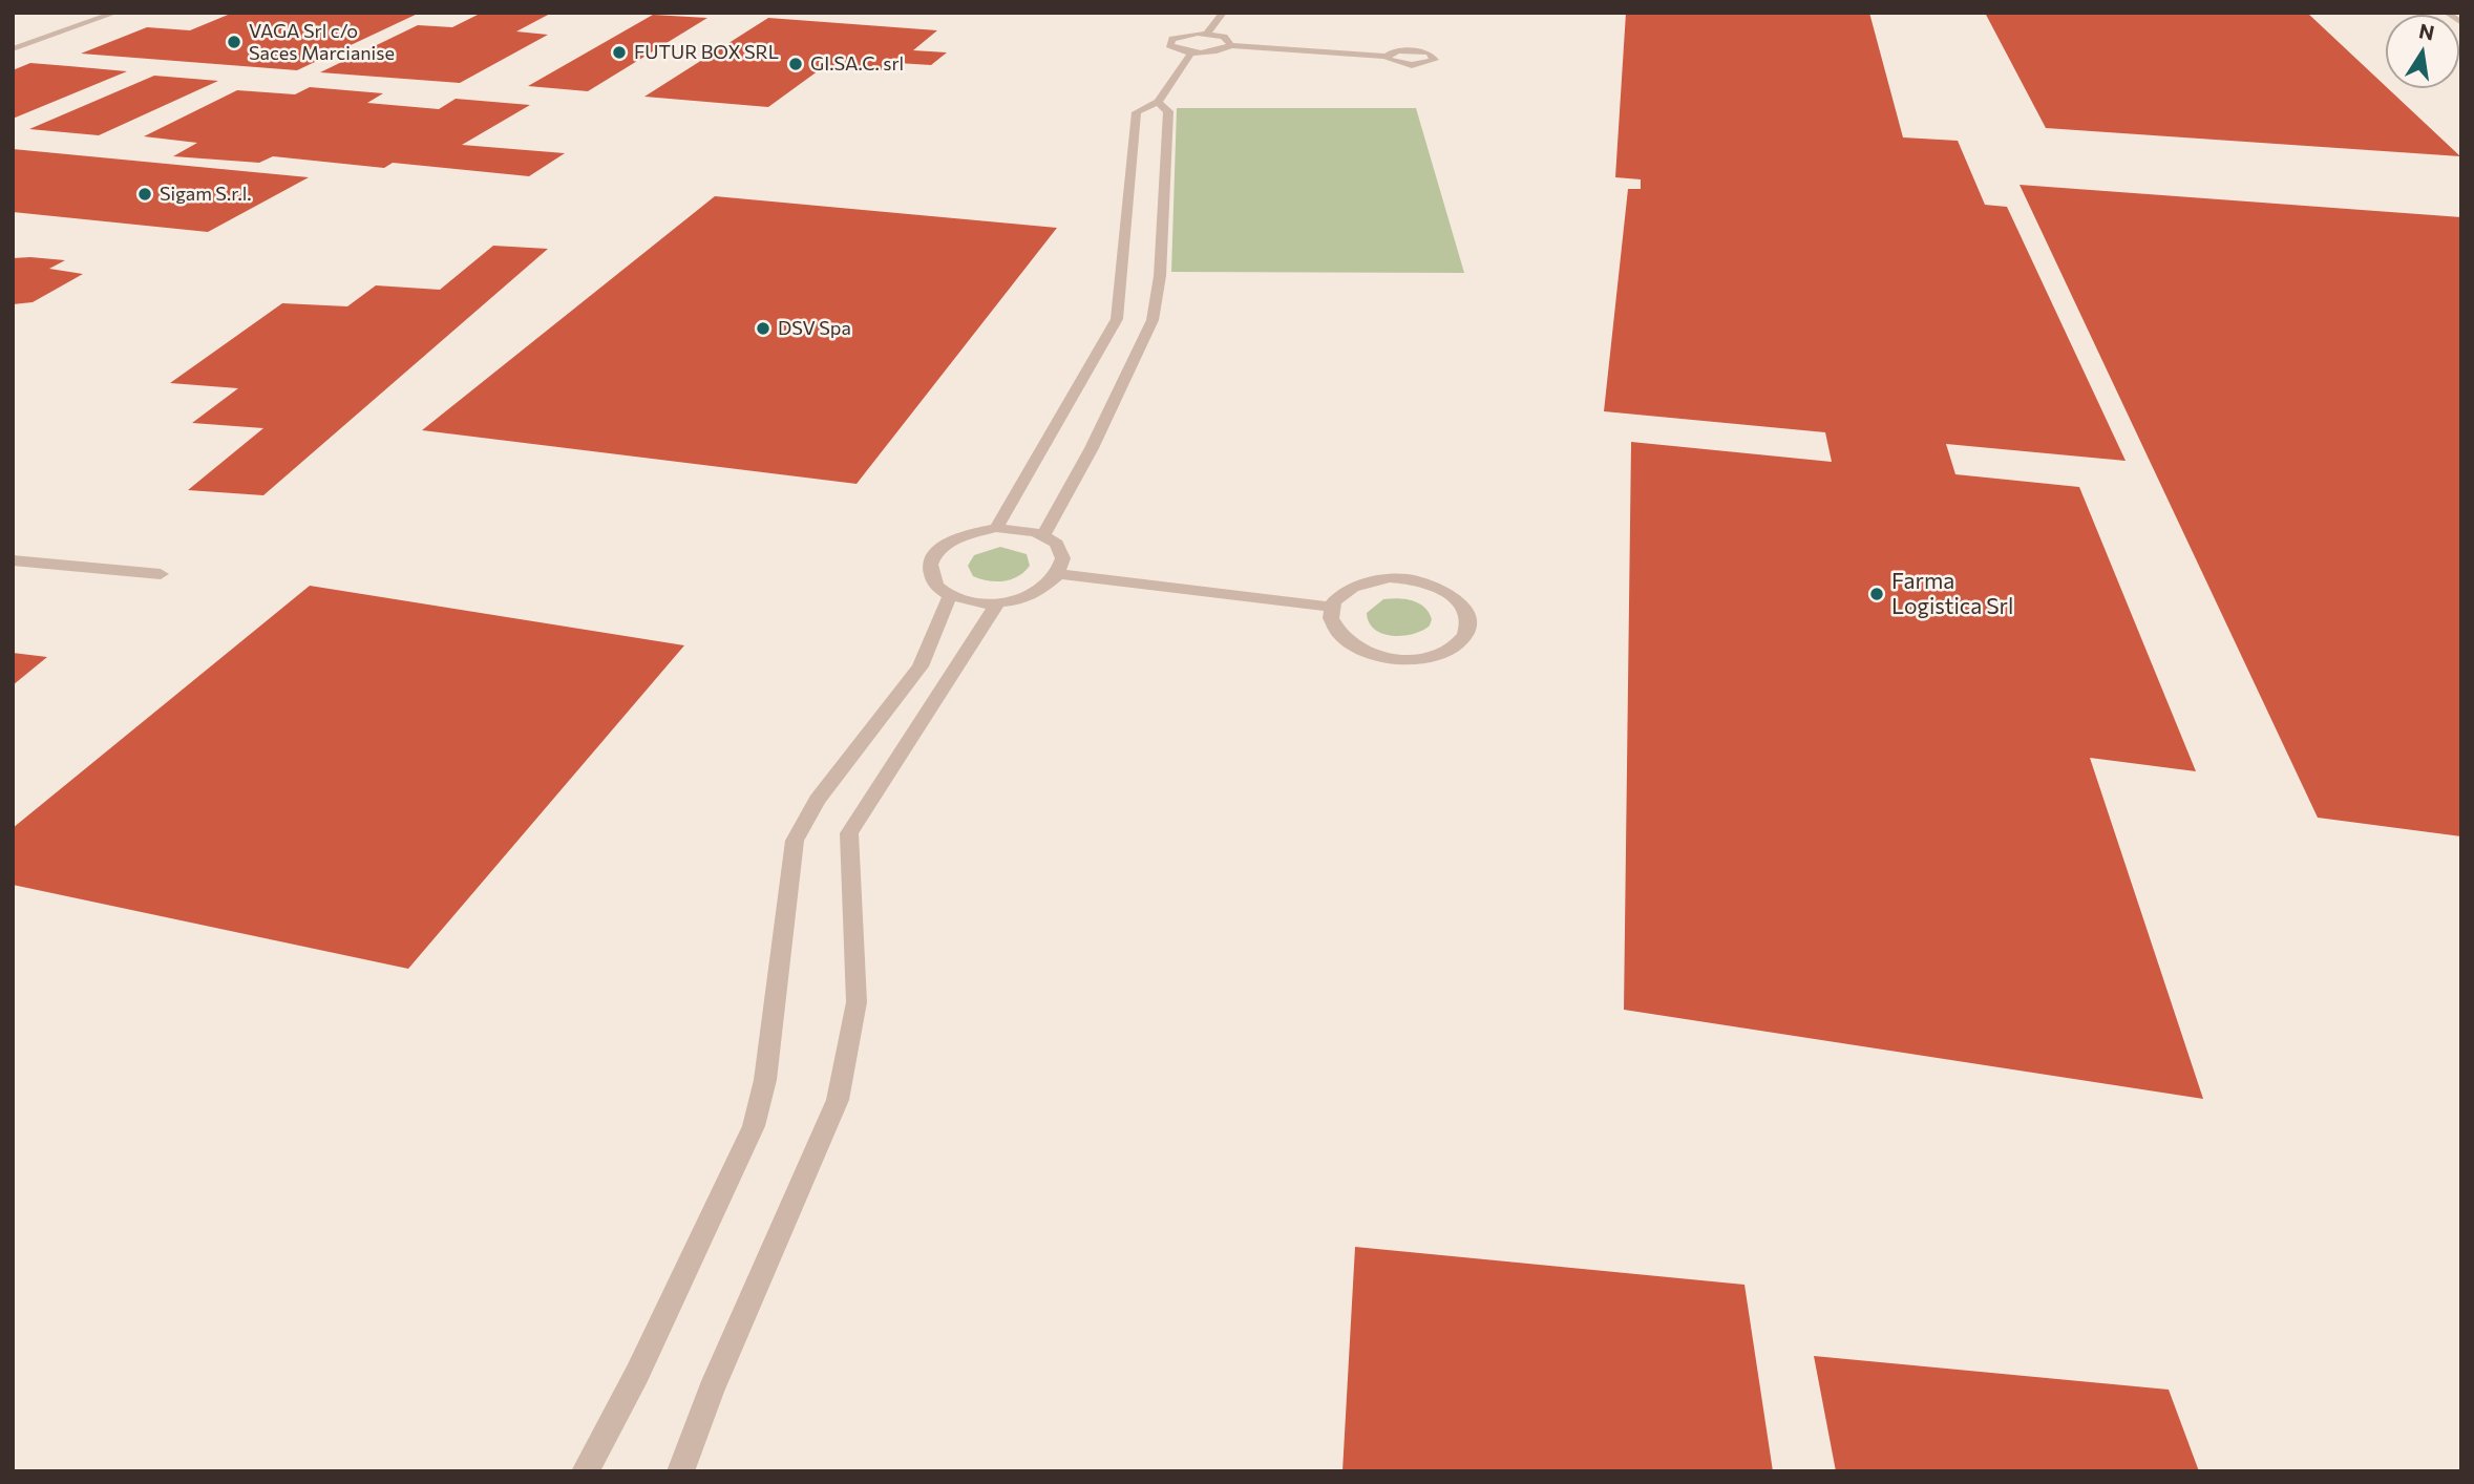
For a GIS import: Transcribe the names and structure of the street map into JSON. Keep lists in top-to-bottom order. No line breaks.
{"places":["VAGA Srl c/o Saces Marcianise","FUTUR BOX SRL","GI.SA.C. srl","Sigam S.r.l.","DSV Spa","Farma Logistica Srl"],"north":"top"}
